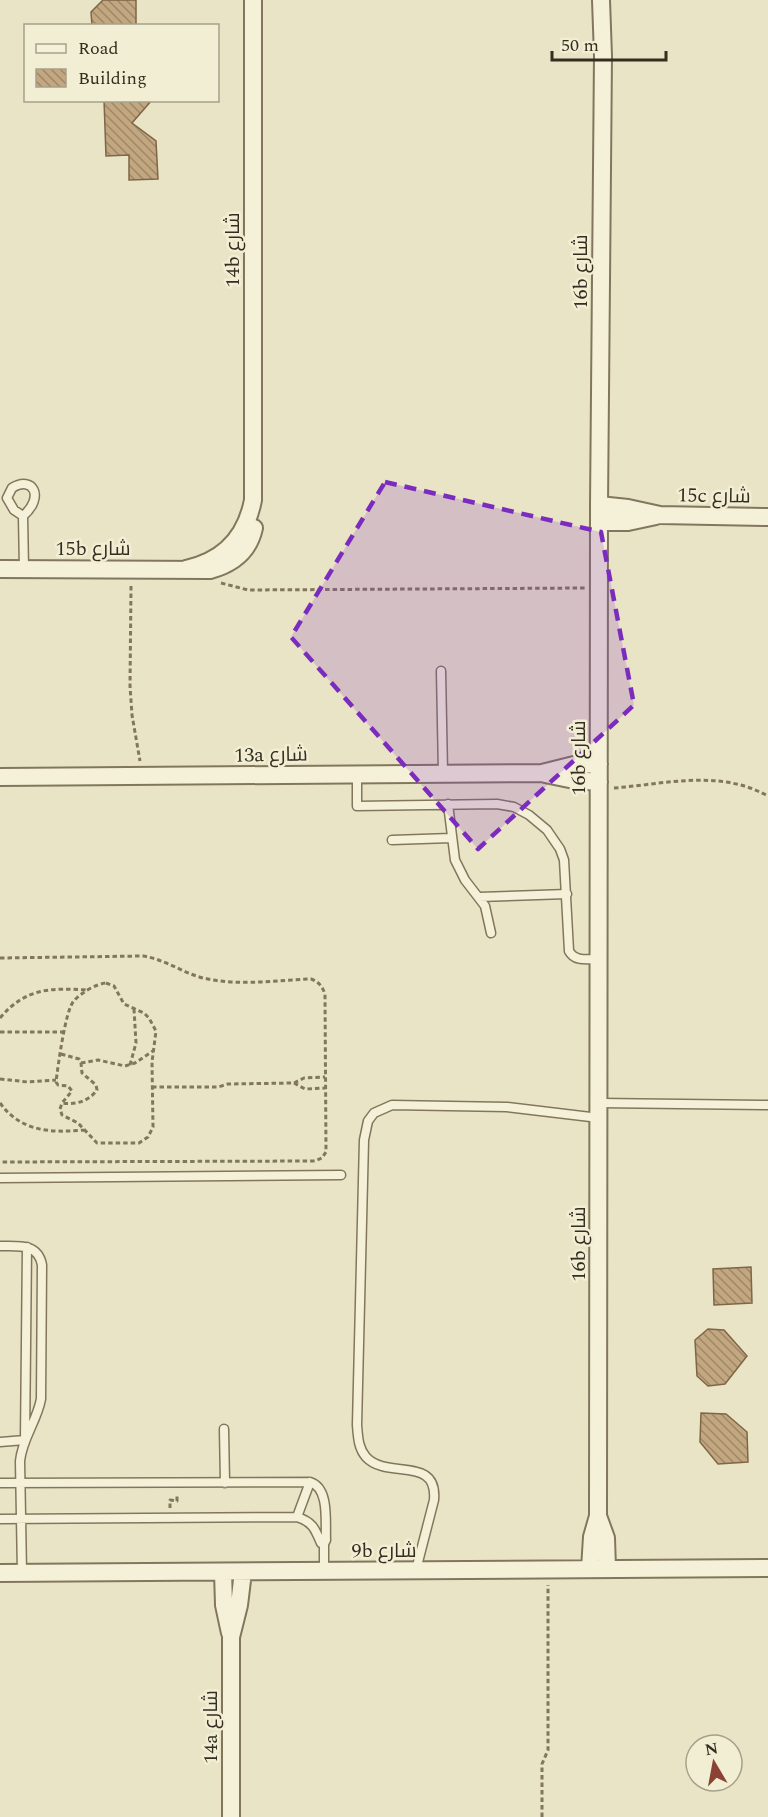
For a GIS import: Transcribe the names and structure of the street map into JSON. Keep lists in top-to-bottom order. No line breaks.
{"streets":{"street":["14b شارع","16b شارع","15c شارع","15b شارع","13a شارع","9b شارع","14a شارع"]},"crossings":[["14b شارع","15b شارع"],["16b شارع","15c شارع"],["16b شارع","13a شارع"],["16b شارع","9b شارع"],["9b شارع","14a شارع"]],"legend":["Road","Building"],"scale_bar":"50 m","north":"top"}
